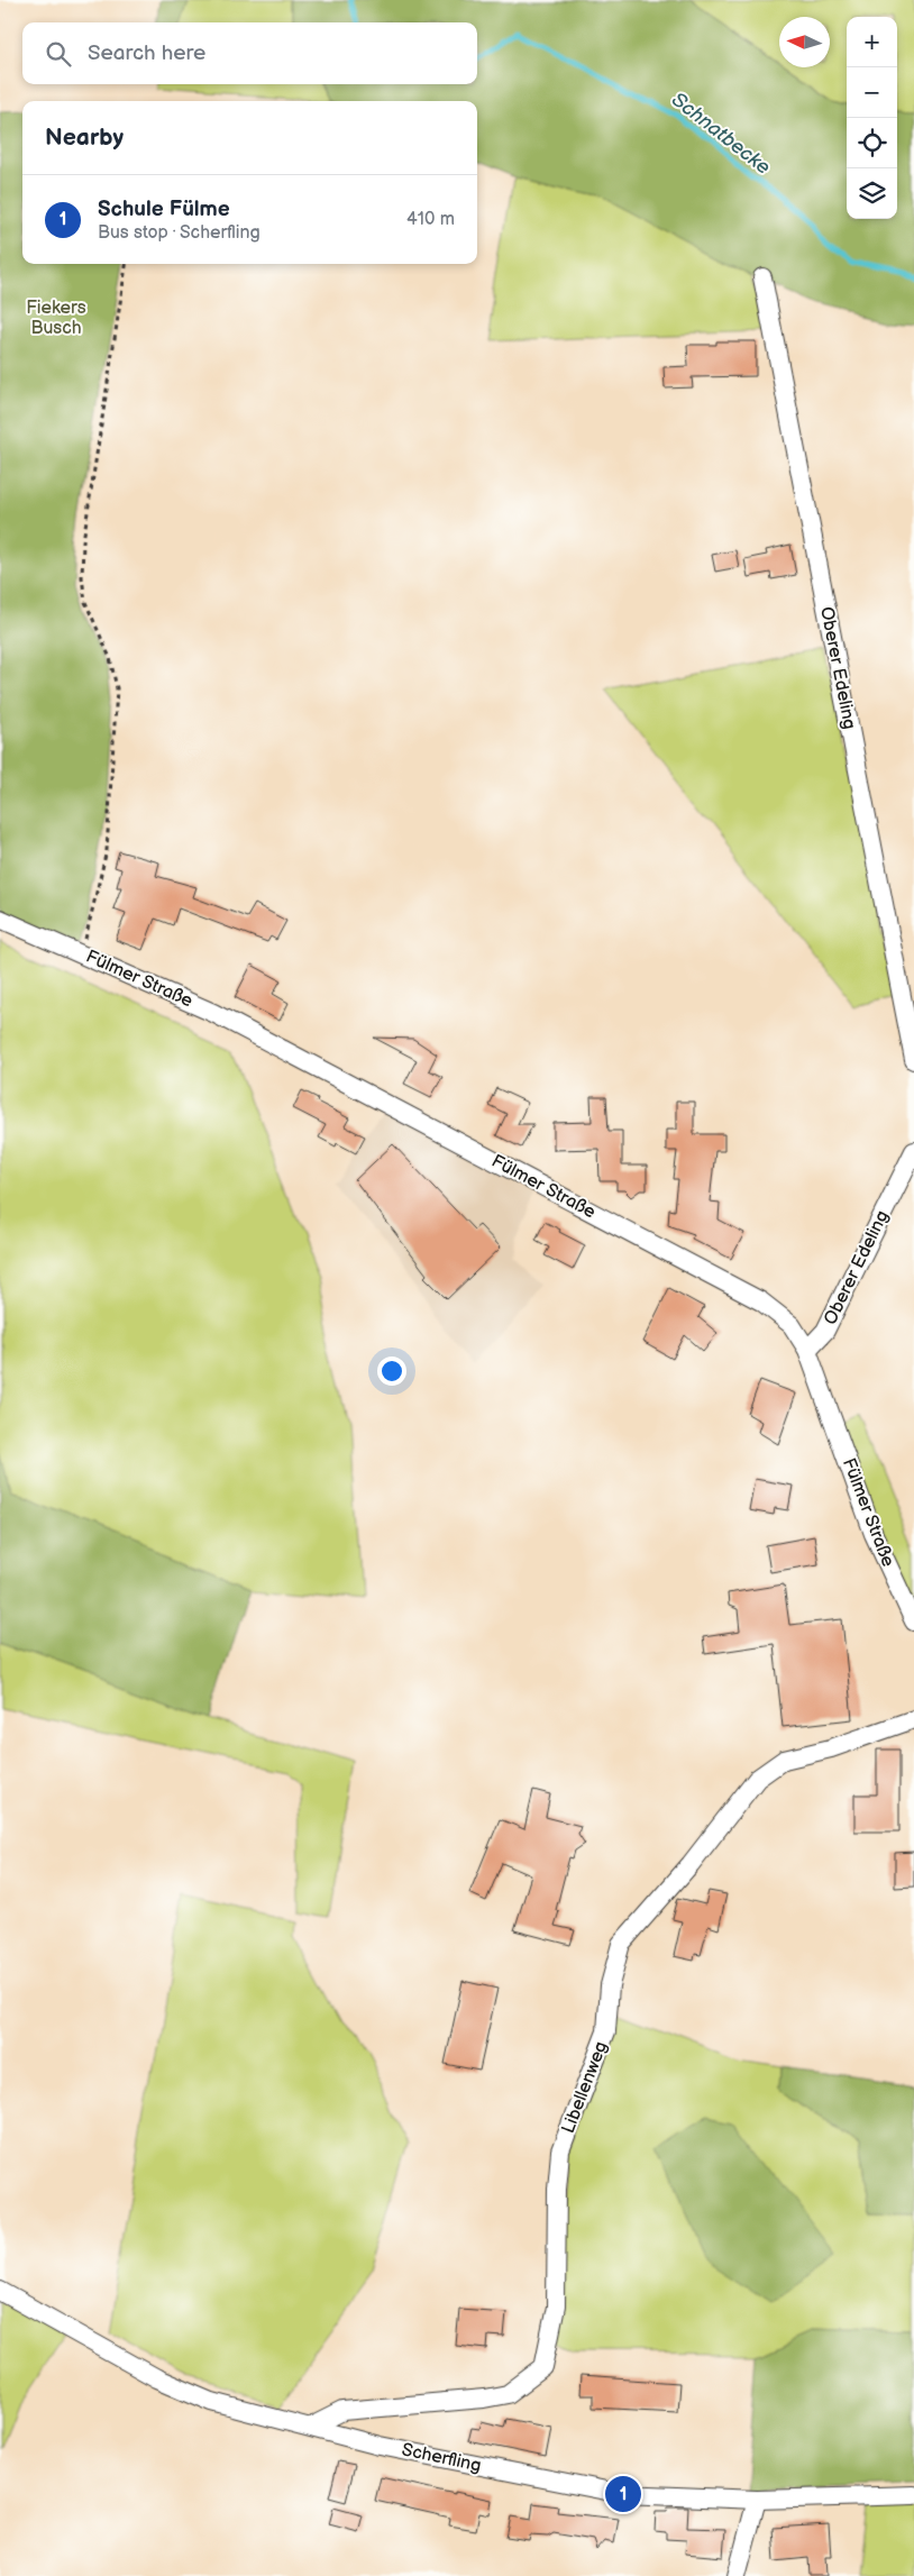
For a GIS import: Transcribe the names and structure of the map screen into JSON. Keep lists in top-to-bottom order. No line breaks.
{"streets":{"street":["Oberer Edeling","Fülmer Straße","Libellenweg","Scherfling"]},"crossings":[["Oberer Edeling","Fülmer Straße"],["Libellenweg","Scherfling"]],"water":["Schnatbecke"],"parks":["Fiekers Busch"],"north":"left","page":{"map_buttons":["+","−"],"search":"Search here","heading":"Nearby","list":[{"mark":"1","name":"Schule Fülme","note":"Bus stop · Scherfling","value":"410 m"}],"pins":"1"}}
